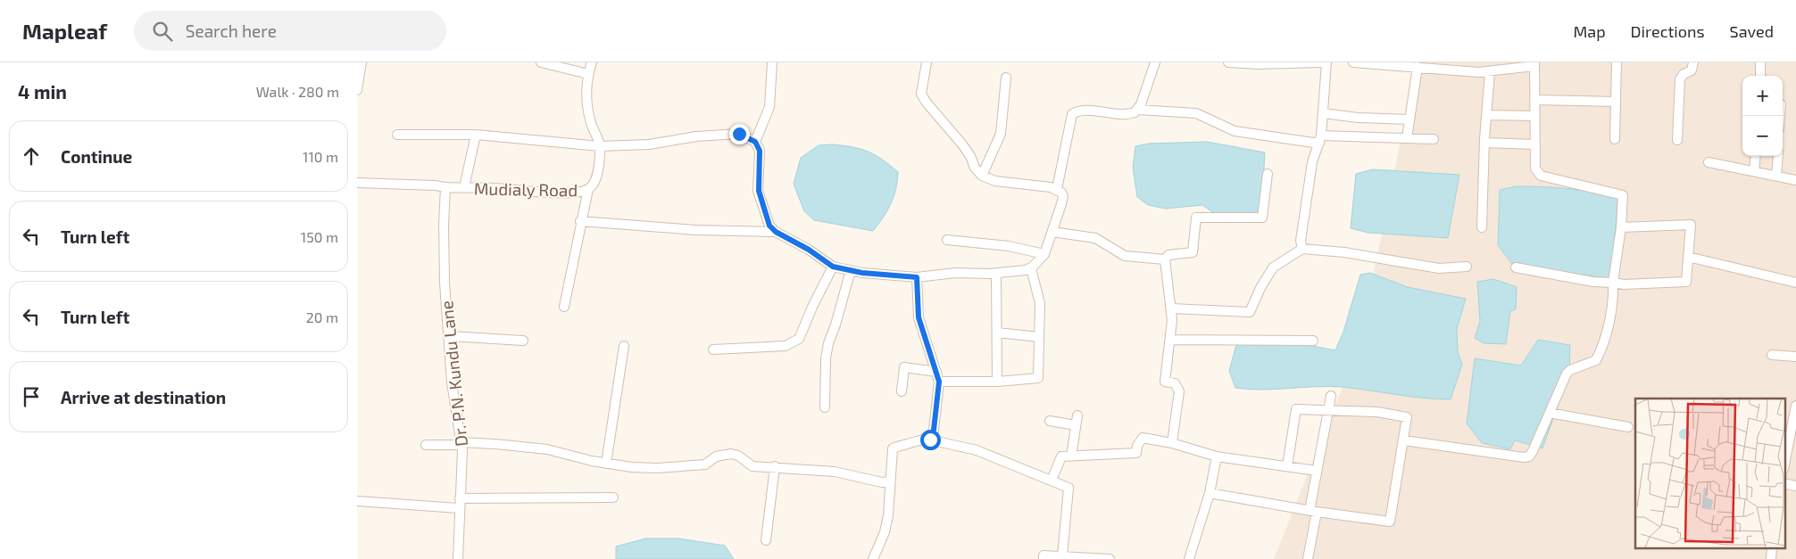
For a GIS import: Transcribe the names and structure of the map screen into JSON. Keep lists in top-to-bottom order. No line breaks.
{"streets":{"street":["Mudialy Road","Dr. P.N. Kundu Lane"]},"crossings":[["Mudialy Road","Dr. P.N. Kundu Lane"]],"page":{"header":"Mapleaf","search":"Search here","nav":["Map","Directions","Saved"],"heading":["4 min","Walk · 280 m"],"map_buttons":["+","−"],"list":[["Continue","110 m"],["Turn left","150 m"],["Turn left","20 m"],"Arrive at destination"]}}
